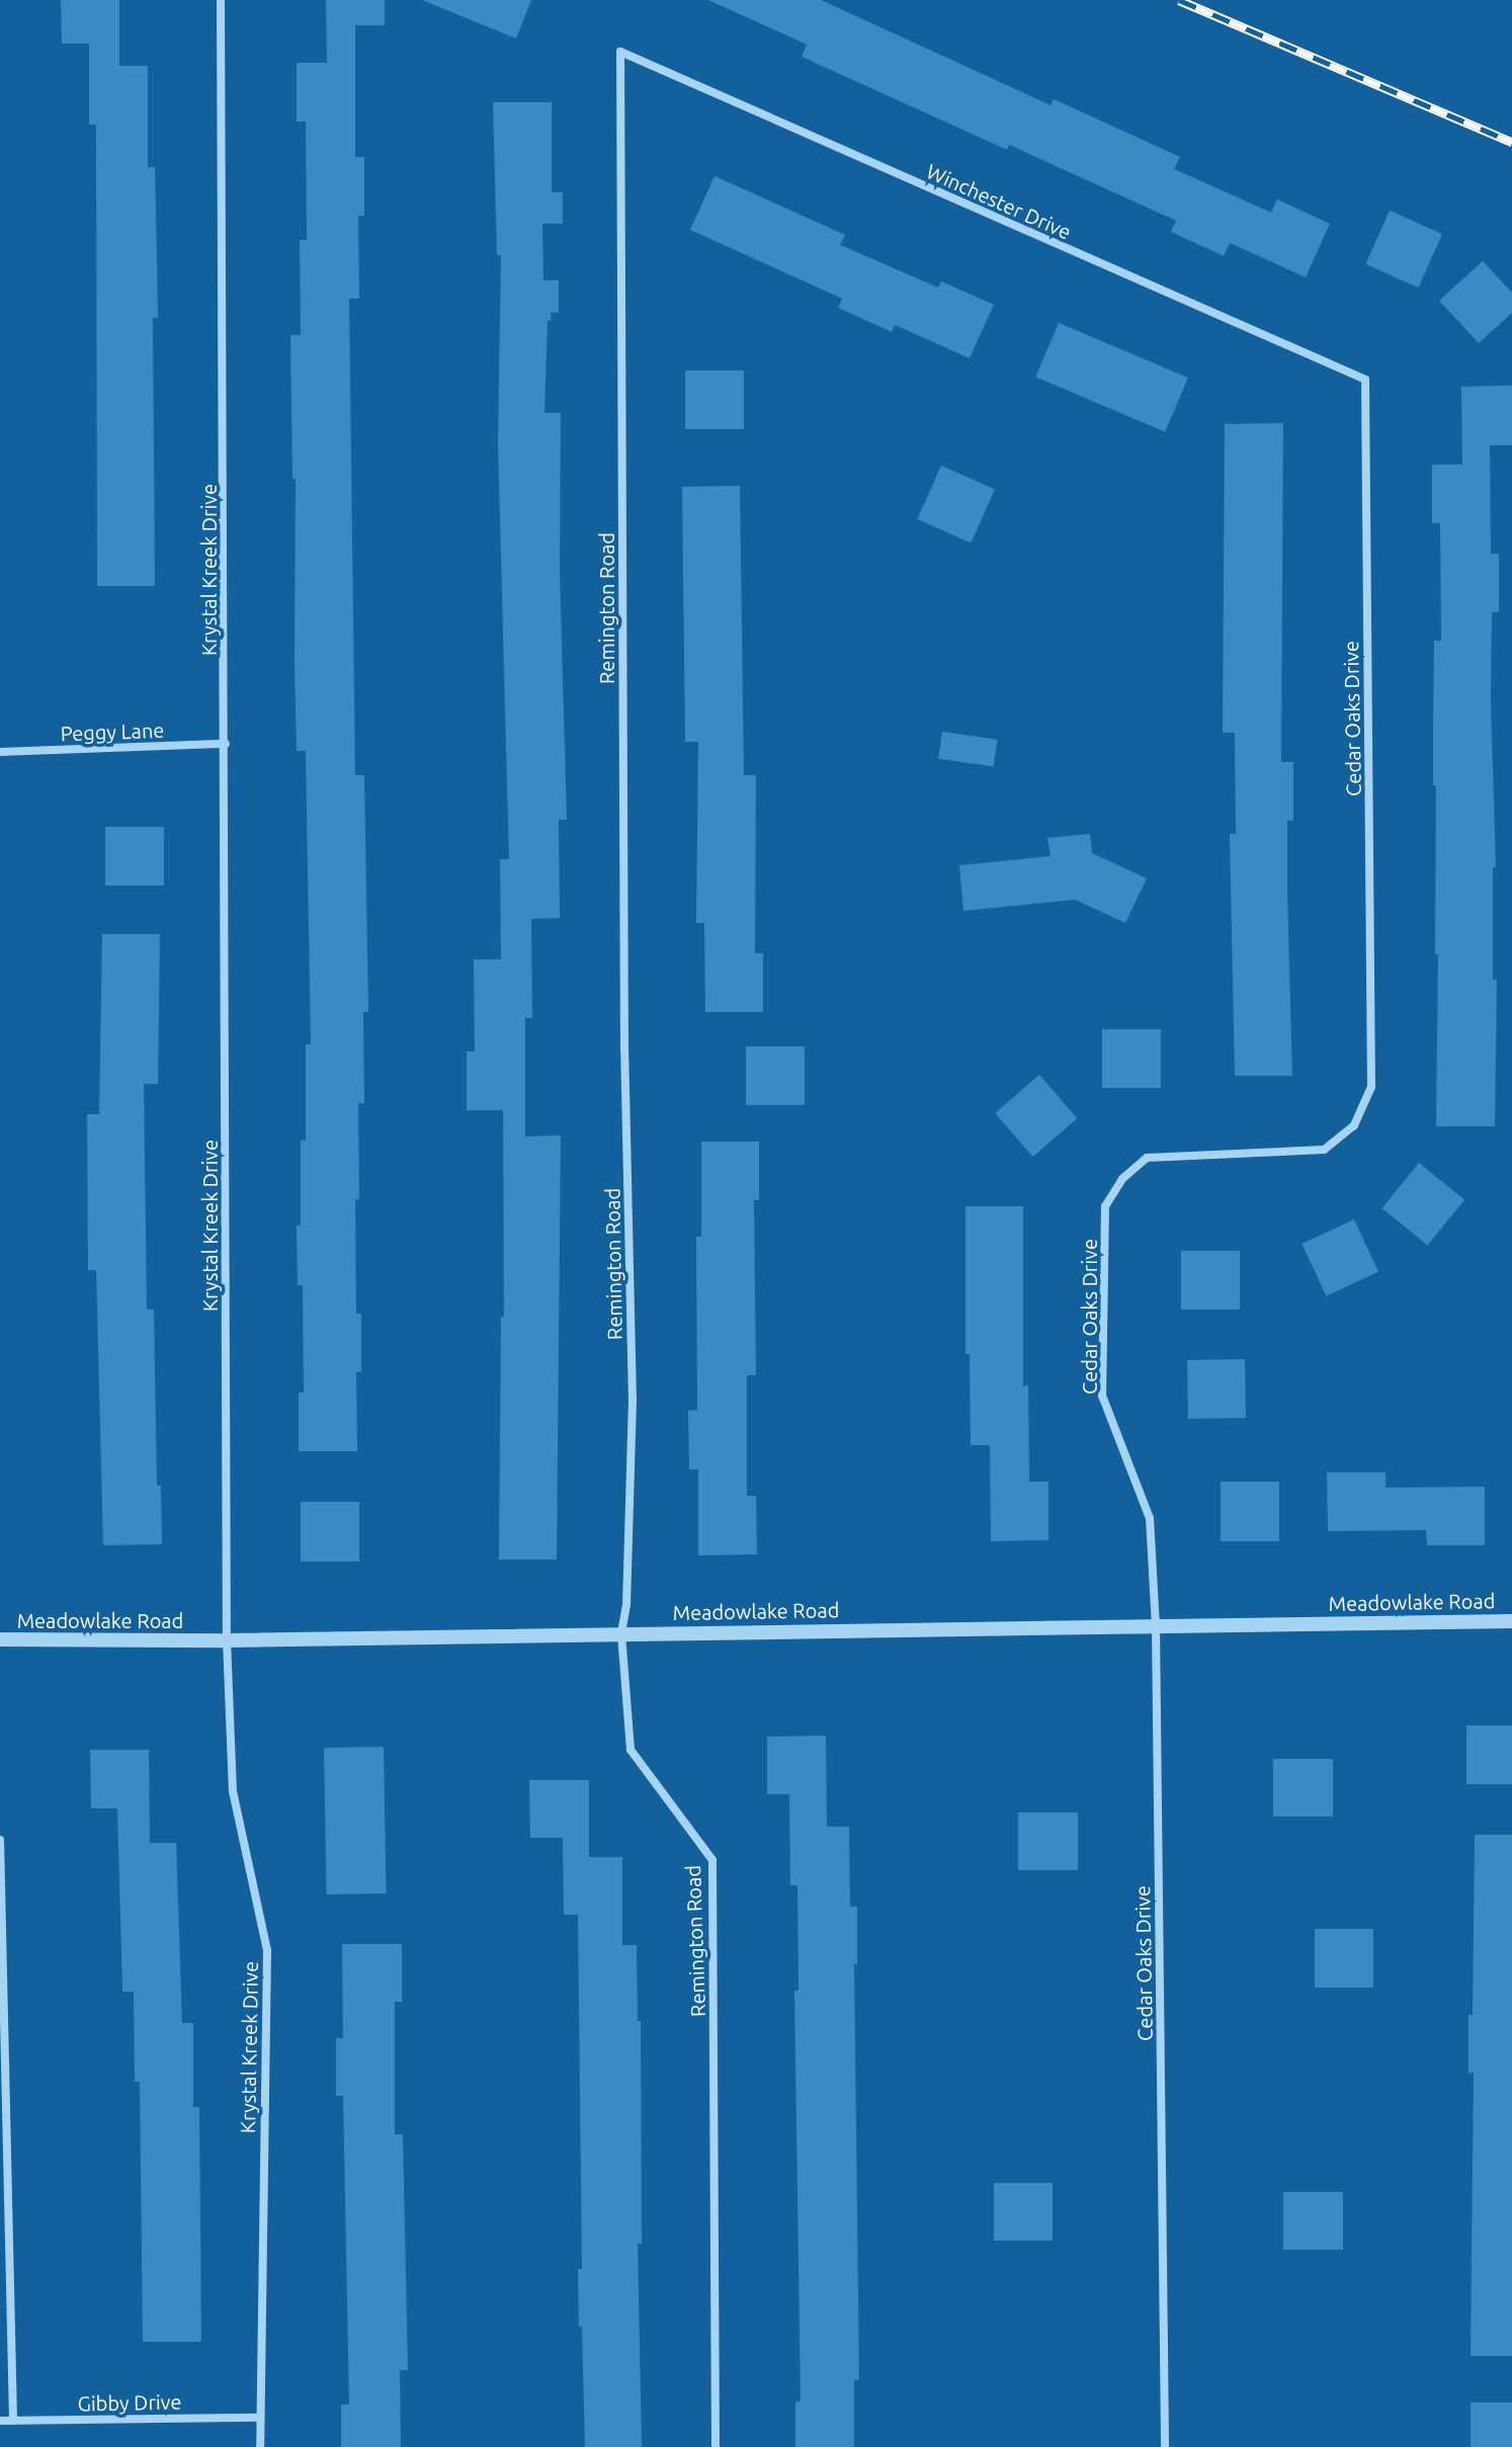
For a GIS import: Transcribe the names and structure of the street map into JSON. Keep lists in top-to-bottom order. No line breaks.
{"streets":{"street":["Winchester Drive","Krystal Kreek Drive","Remington Road","Cedar Oaks Drive","Peggy Lane","Meadowlake Road","Gibby Drive"]},"crossings":[["Winchester Drive","Remington Road"],["Winchester Drive","Cedar Oaks Drive"],["Krystal Kreek Drive","Peggy Lane"],["Krystal Kreek Drive","Meadowlake Road"],["Krystal Kreek Drive","Gibby Drive"],["Remington Road","Meadowlake Road"],["Cedar Oaks Drive","Meadowlake Road"]]}
